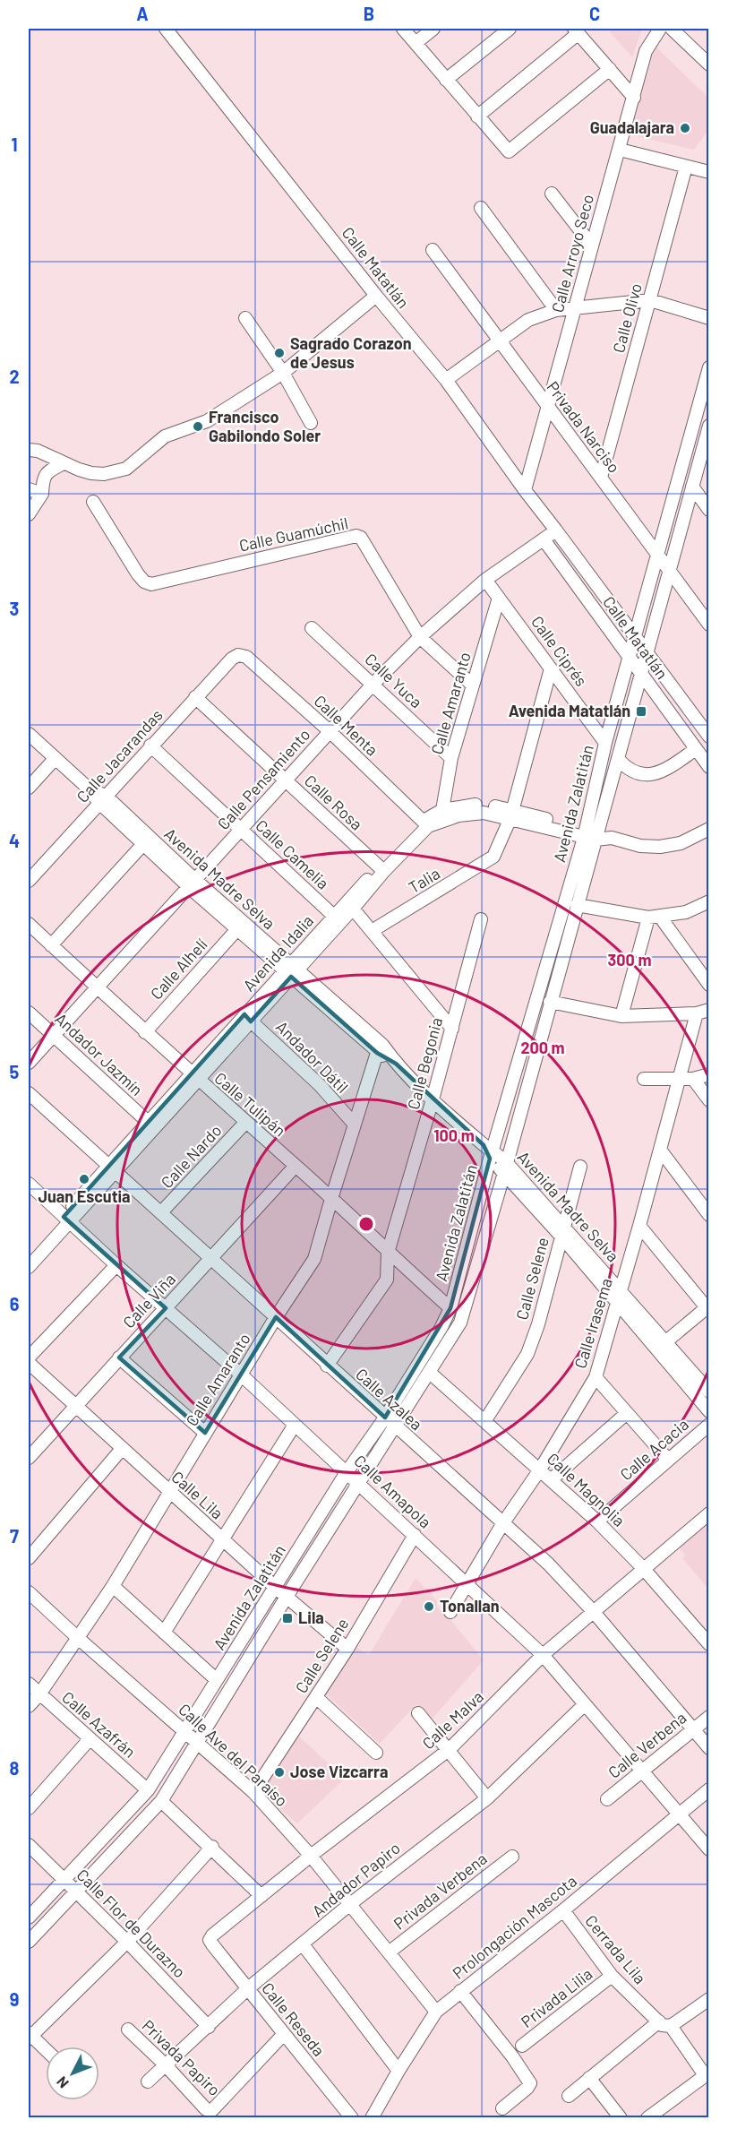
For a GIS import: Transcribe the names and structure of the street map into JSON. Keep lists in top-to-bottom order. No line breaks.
{"streets":{"street":["Calle Arroyo Seco","Calle Matatlán","Calle Olivo","Privada Narciso","Calle Guamúchil","Calle Ciprés","Calle Yuca","Calle Amaranto","Calle Menta","Calle Jacarandas","Calle Pensamiento","Calle Rosa","Avenida Zalatitán","Calle Camelia","Avenida Madre Selva","Talia","Avenida Idalia","Calle Alhelí","Andador Jazmín","Andador Dátil","Calle Begonia","Calle Tulipán","Calle Nardo","Calle Selene","Calle Viña","Calle Irasema","Calle Azalea","Calle Acacia","Calle Magnolia","Calle Amapola","Calle Lila","Calle Malva","Calle Azafrán","Calle Verbena","Calle Ave del Paraíso","Andador Papiro","Privada Verbena","Calle Flor de Durazno","Prolongación Mascota","Cerrada Lila","Privada Lilia","Calle Reseda","Privada Papiro"]},"crossings":[["Calle Arroyo Seco","Calle Matatlán"],["Calle Arroyo Seco","Privada Narciso"],["Calle Matatlán","Calle Pensamiento"],["Calle Matatlán","Avenida Zalatitán"],["Calle Olivo","Privada Narciso"],["Privada Narciso","Avenida Zalatitán"],["Calle Guamúchil","Calle Amaranto"],["Calle Guamúchil","Calle Pensamiento"],["Calle Ciprés","Calle Amaranto"],["Calle Ciprés","Calle Pensamiento"],["Calle Ciprés","Avenida Zalatitán"],["Calle Yuca","Calle Amaranto"],["Calle Yuca","Calle Pensamiento"],["Calle Amaranto","Avenida Madre Selva"],["Calle Amaranto","Avenida Idalia"],["Calle Amaranto","Andador Dátil"],["Calle Amaranto","Calle Tulipán"],["Calle Amaranto","Calle Azalea"],["Calle Amaranto","Calle Amapola"],["Calle Amaranto","Calle Lila"],["Calle Amaranto","Calle Azafrán"],["Calle Amaranto","Calle Ave del Paraíso"],["Calle Menta","Calle Jacarandas"],["Calle Menta","Calle Pensamiento"],["Calle Menta","Avenida Idalia"],["Calle Jacarandas","Calle Rosa"],["Calle Jacarandas","Calle Camelia"],["Calle Jacarandas","Avenida Madre Selva"],["Calle Pensamiento","Calle Rosa"],["Calle Pensamiento","Calle Camelia"],["Calle Pensamiento","Avenida Madre Selva"],["Calle Pensamiento","Andador Jazmín"],["Calle Pensamiento","Calle Tulipán"],["Calle Rosa","Avenida Idalia"],["Avenida Zalatitán","Avenida Madre Selva"],["Avenida Zalatitán","Avenida Idalia"],["Avenida Zalatitán","Calle Tulipán"],["Avenida Zalatitán","Calle Azalea"],["Avenida Zalatitán","Calle Magnolia"],["Avenida Zalatitán","Calle Amapola"],["Avenida Zalatitán","Calle Lila"],["Avenida Zalatitán","Calle Azafrán"],["Avenida Zalatitán","Calle Ave del Paraíso"],["Avenida Zalatitán","Calle Flor de Durazno"],["Calle Camelia","Avenida Idalia"],["Avenida Madre Selva","Avenida Idalia"],["Avenida Madre Selva","Calle Alhelí"],["Avenida Madre Selva","Calle Begonia"],["Avenida Madre Selva","Calle Selene"],["Avenida Madre Selva","Calle Irasema"],["Talia","Avenida Idalia"],["Avenida Idalia","Andador Jazmín"],["Avenida Idalia","Andador Dátil"],["Avenida Idalia","Calle Tulipán"],["Avenida Idalia","Calle Azalea"],["Avenida Idalia","Calle Amapola"],["Calle Alhelí","Calle Tulipán"],["Calle Begonia","Calle Tulipán"],["Calle Tulipán","Calle Nardo"],["Calle Tulipán","Calle Viña"],["Calle Nardo","Calle Azalea"],["Calle Selene","Calle Magnolia"],["Calle Selene","Calle Amapola"],["Calle Selene","Calle Lila"],["Calle Selene","Calle Ave del Paraíso"],["Calle Viña","Calle Azalea"],["Calle Viña","Calle Amapola"],["Calle Viña","Calle Lila"],["Calle Irasema","Calle Azalea"],["Calle Irasema","Calle Magnolia"],["Calle Irasema","Calle Amapola"],["Calle Azalea","Calle Malva"],["Calle Azalea","Calle Verbena"],["Calle Acacia","Calle Magnolia"],["Calle Magnolia","Calle Malva"],["Calle Amapola","Calle Malva"],["Calle Amapola","Calle Verbena"],["Calle Amapola","Andador Papiro"],["Calle Amapola","Prolongación Mascota"],["Calle Malva","Calle Ave del Paraíso"],["Calle Malva","Calle Reseda"],["Calle Ave del Paraíso","Andador Papiro"],["Calle Ave del Paraíso","Privada Verbena"],["Calle Ave del Paraíso","Prolongación Mascota"],["Andador Papiro","Calle Flor de Durazno"],["Andador Papiro","Calle Reseda"],["Andador Papiro","Privada Papiro"],["Prolongación Mascota","Cerrada Lila"],["Cerrada Lila","Privada Lilia"],["Calle Reseda","Privada Papiro"]],"places":{"other":["Guadalajara","Sagrado Corazon de Jesus","Francisco Gabilondo Soler","Juan Escutia","Tonallan","Jose Vizcarra"],"transit":["Avenida Matatlán","Lila"]},"north":"bottom left","grid":{"columns":["A","B","C"],"rows":["1","2","3","4","5","6","7","8","9"]},"rings":["300 m","200 m","100 m"]}
